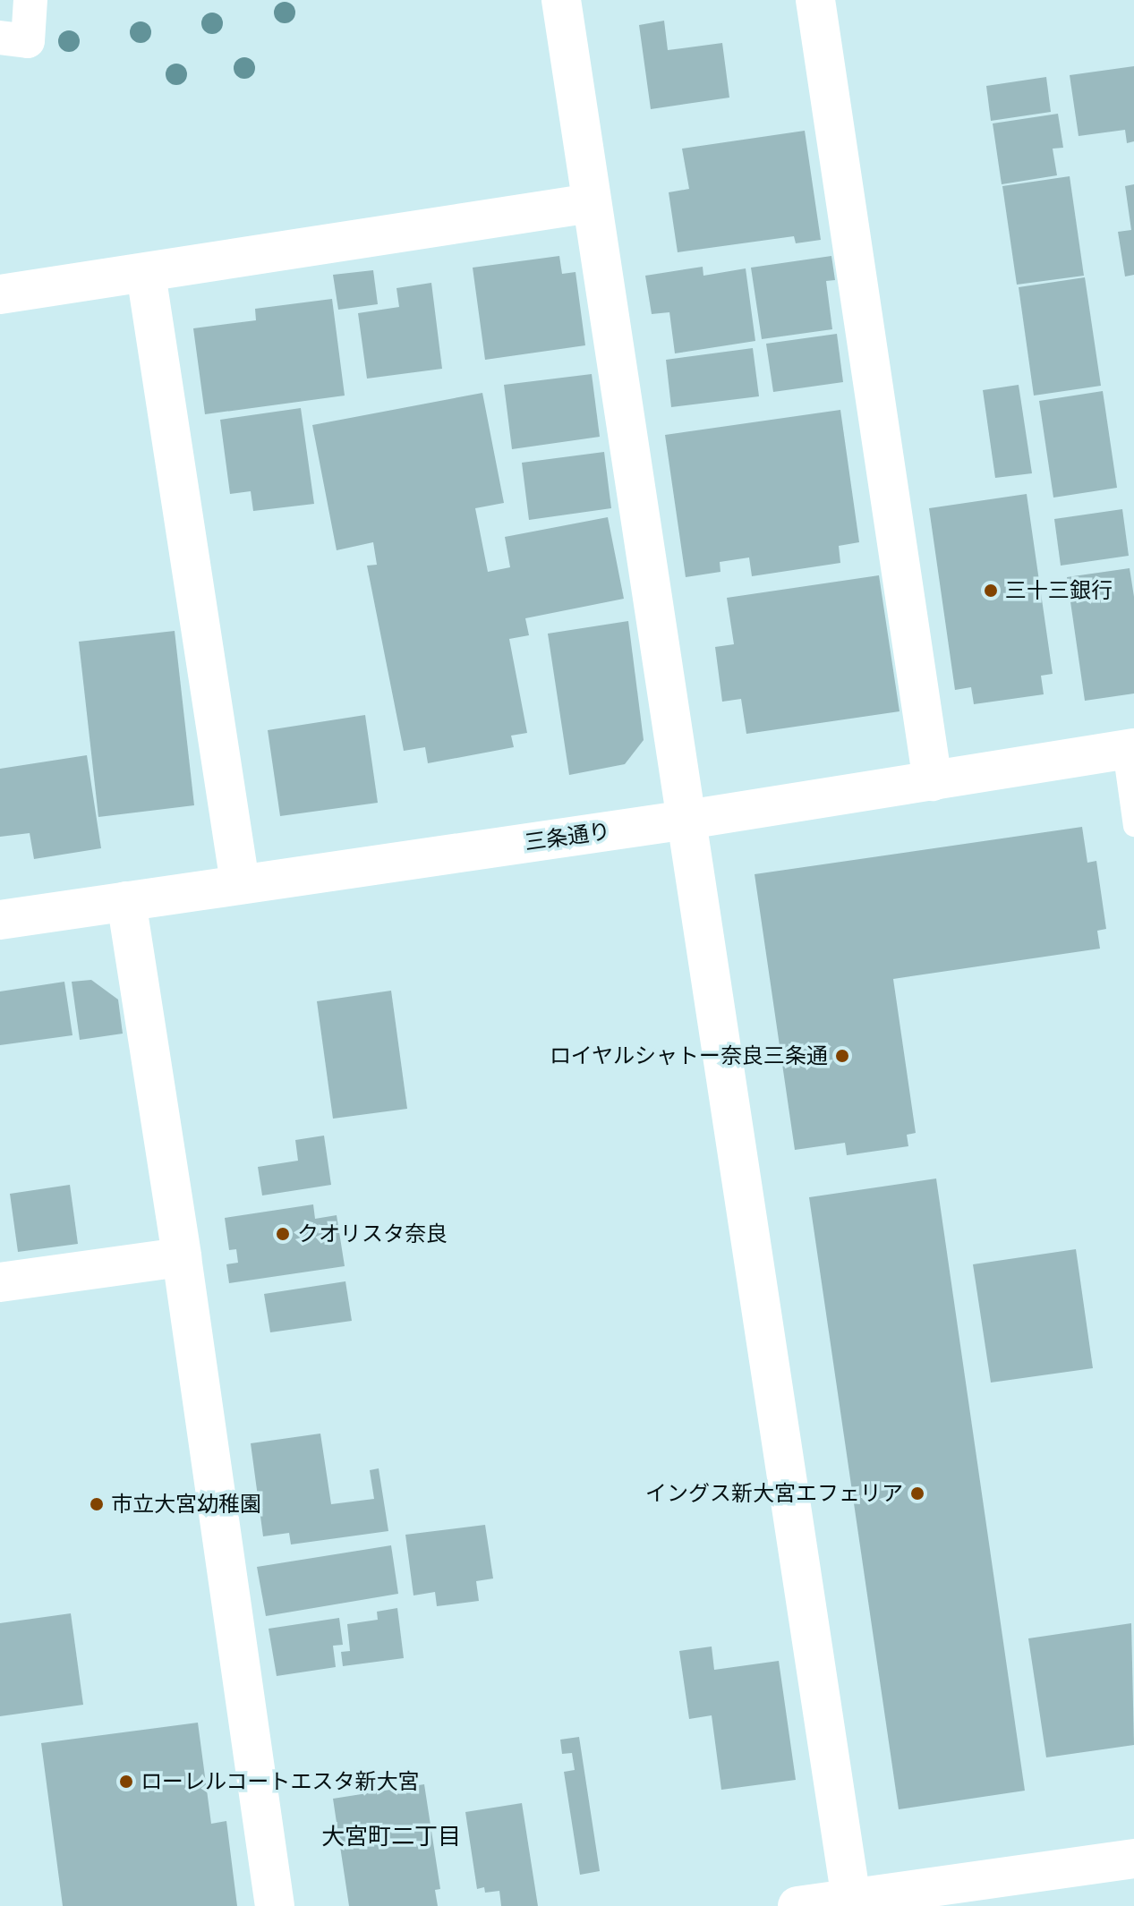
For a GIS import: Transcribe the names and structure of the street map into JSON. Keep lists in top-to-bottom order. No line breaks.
{"streets":{"street":["三条通り"]},"districts":["大宮町二丁目"],"places":["三十三銀行","ロイヤルシャトー奈良三条通","クオリスタ奈良","イングス新大宮エフェリア","市立大宮幼稚園","ローレルコートエスタ新大宮"]}
